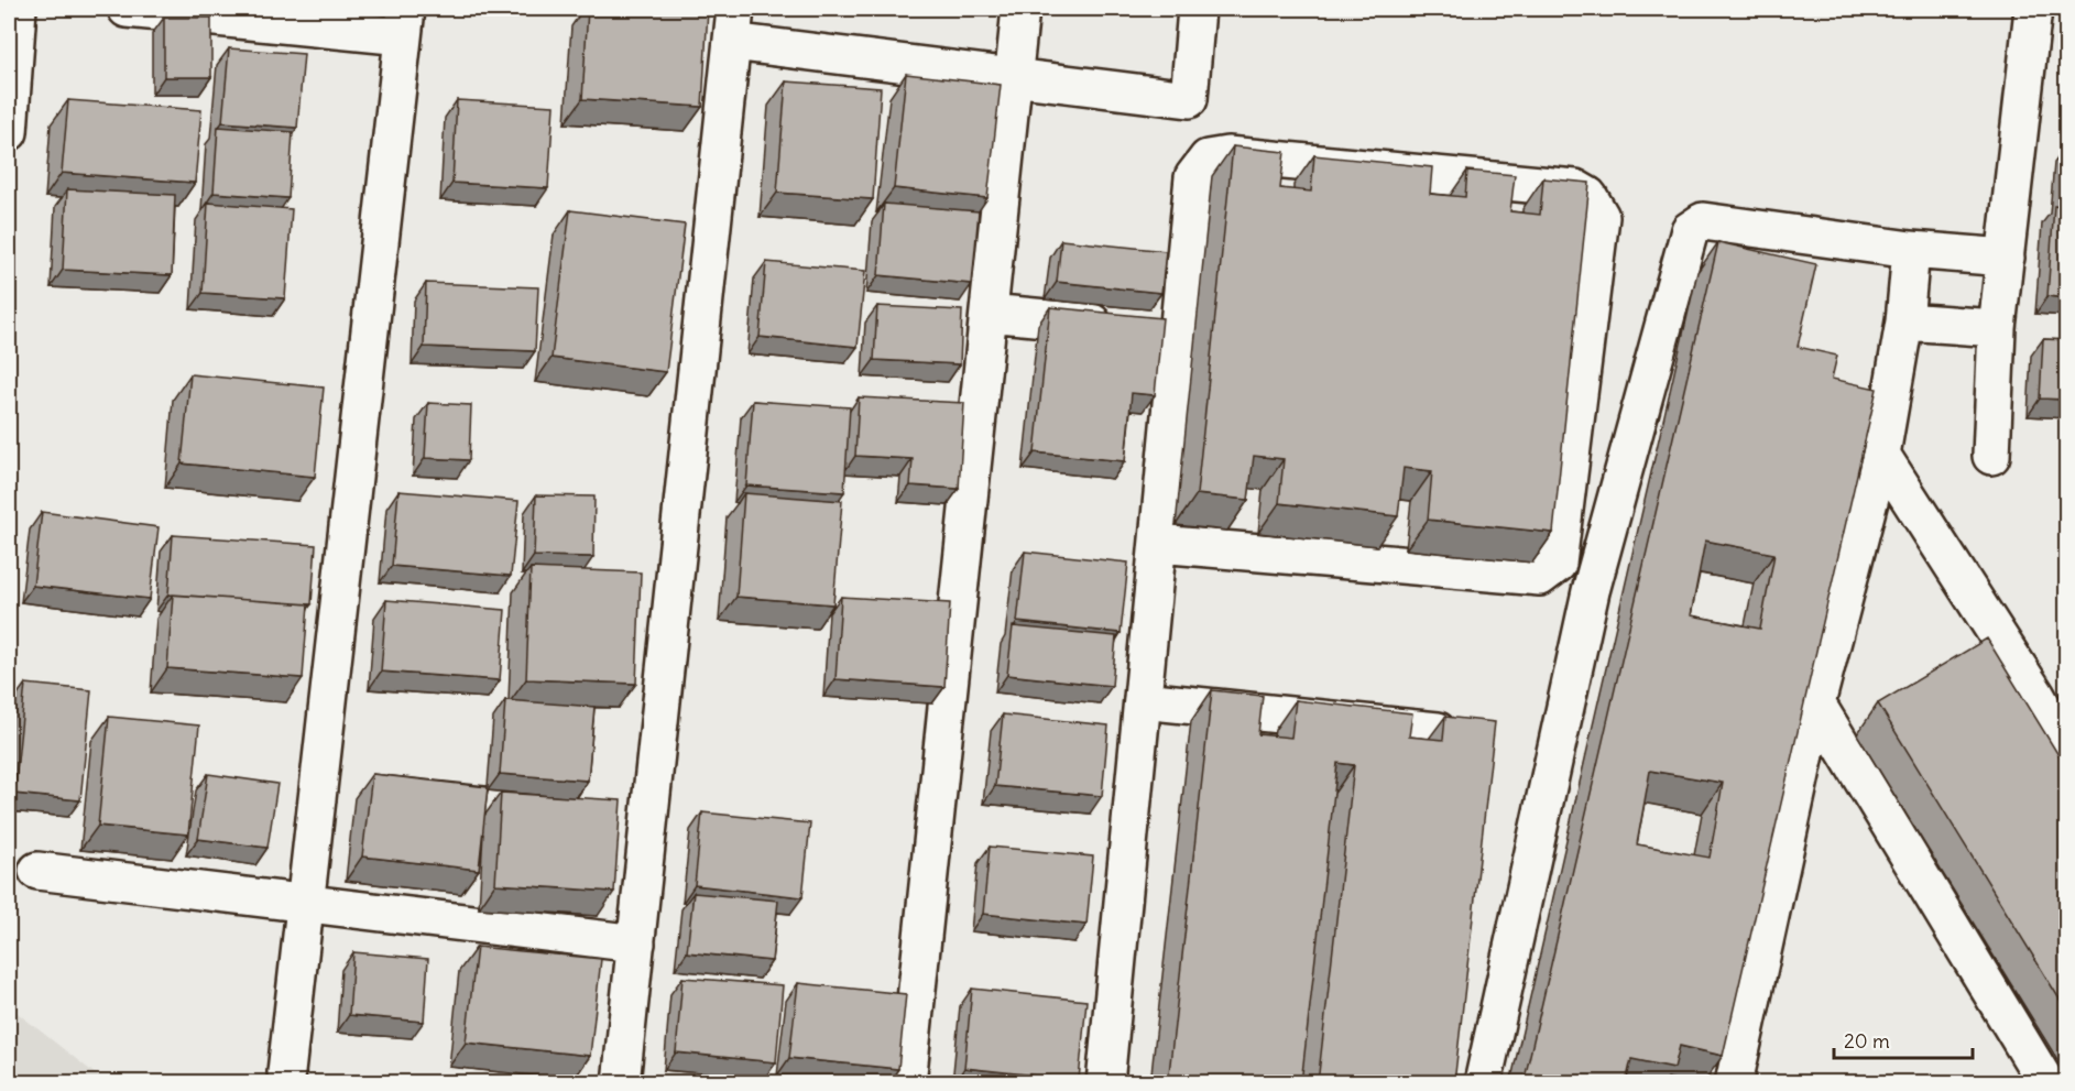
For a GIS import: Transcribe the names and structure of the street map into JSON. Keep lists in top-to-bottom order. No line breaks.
{"scale_bar":"20 m"}
